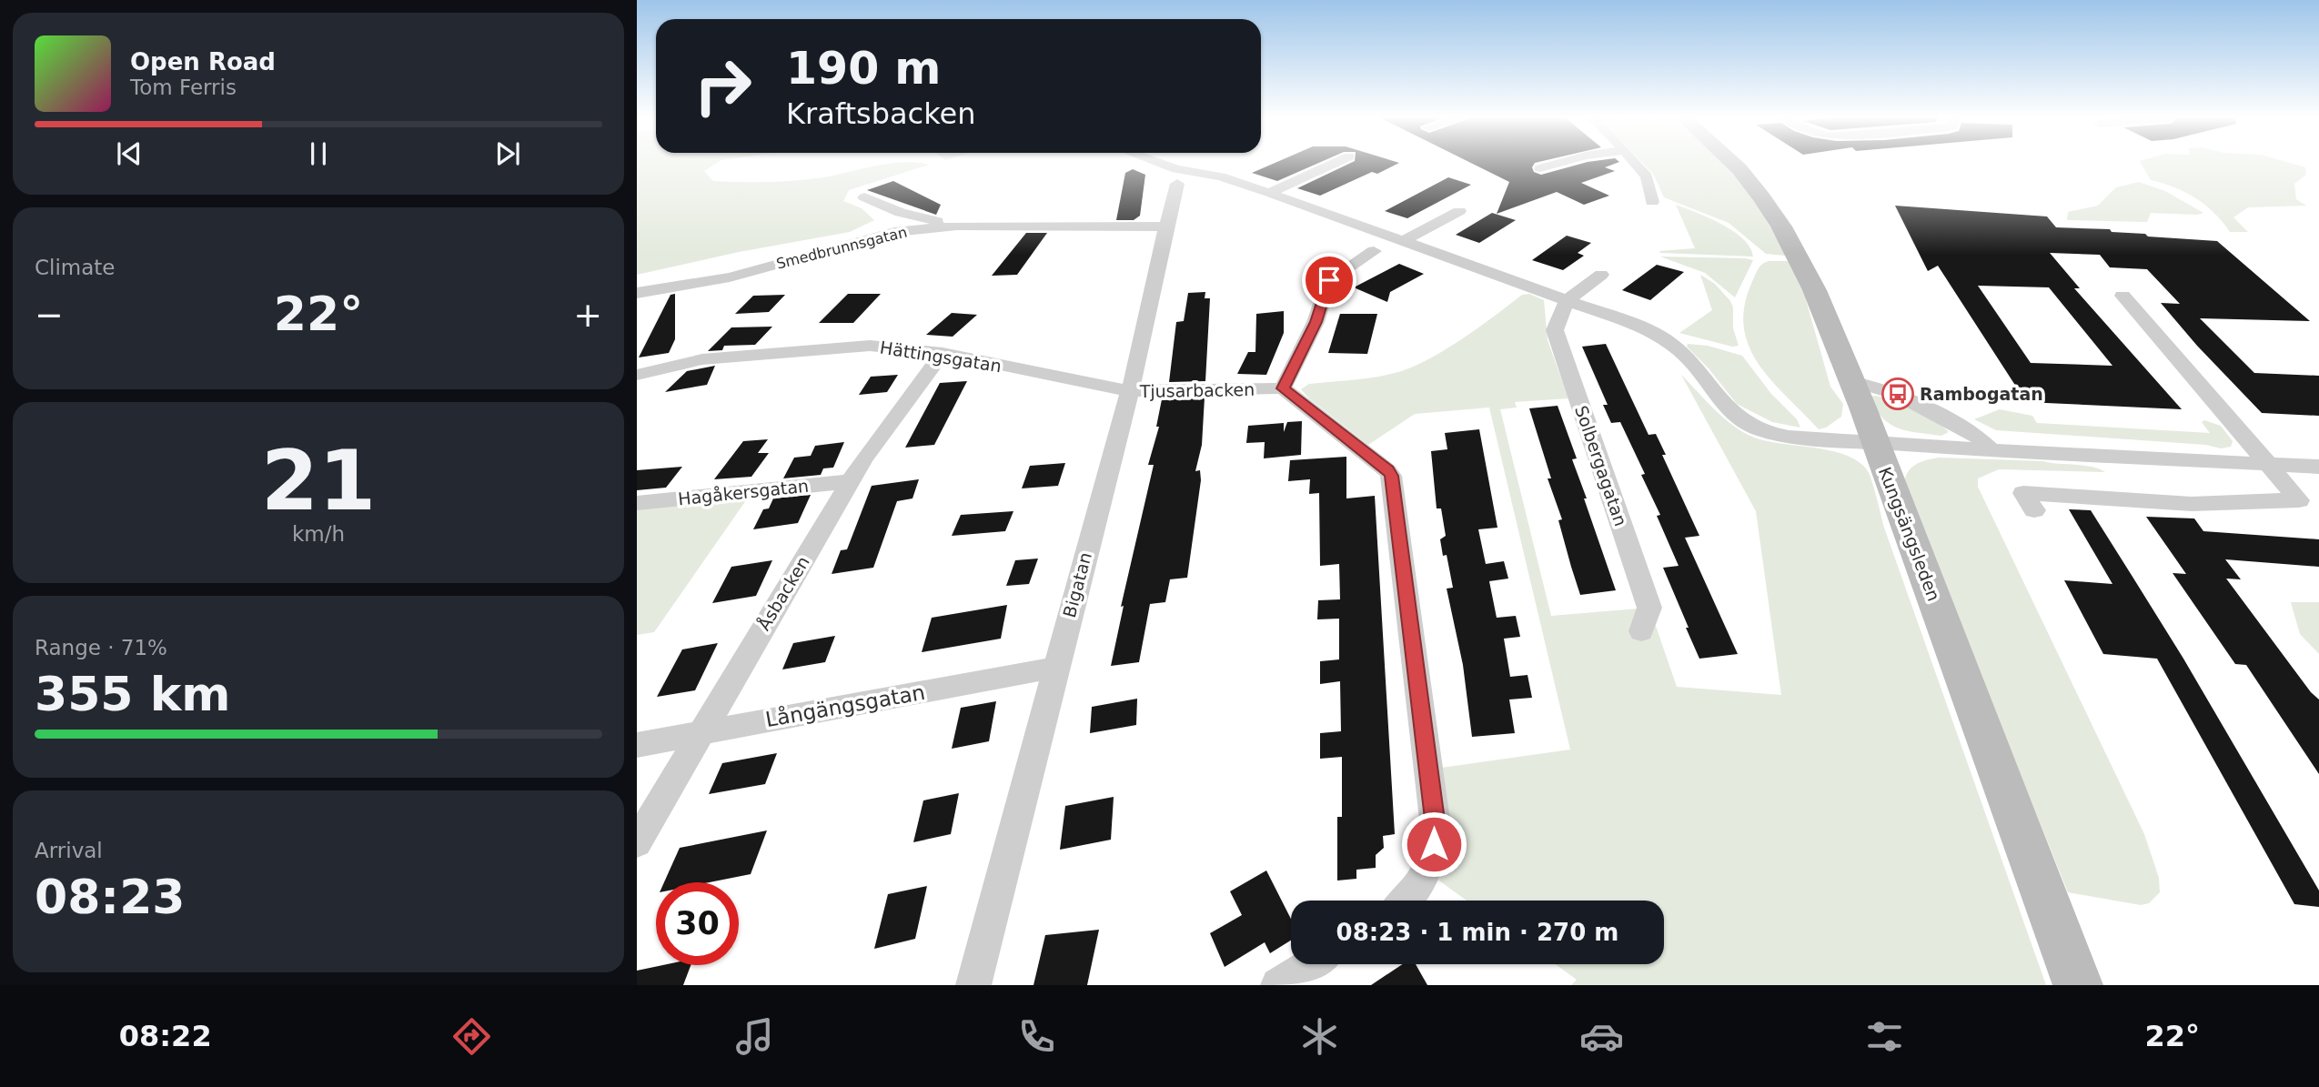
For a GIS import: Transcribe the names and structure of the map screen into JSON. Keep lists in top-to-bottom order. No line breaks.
{"streets":{"main road":["Kungsängsleden"],"street":["Smedbrunnsgatan","Hättingsgatan","Tjusarbacken","Solbergagatan","Hagåkersgatan","Bigatan","Åsbacken","Långängsgatan"]},"crossings":[["Smedbrunnsgatan","Bigatan"],["Hättingsgatan","Tjusarbacken"],["Hättingsgatan","Bigatan"],["Hättingsgatan","Åsbacken"],["Tjusarbacken","Bigatan"],["Hagåkersgatan","Åsbacken"],["Bigatan","Långängsgatan"],["Åsbacken","Långängsgatan"]],"places":{"bus stop":["Rambogatan"]},"page":{"turn":["190 m","Kraftsbacken"],"song":["Open Road","Tom Ferris"],"tile":["Climate",["21","km/h"],["Range · 71%","355 km"],["Arrival","08:23"]],"heat":["−","22°","+"],"limit":"30","trip":"08:23 · 1 min · 270 m","tabs":["08:22","22°"]}}
